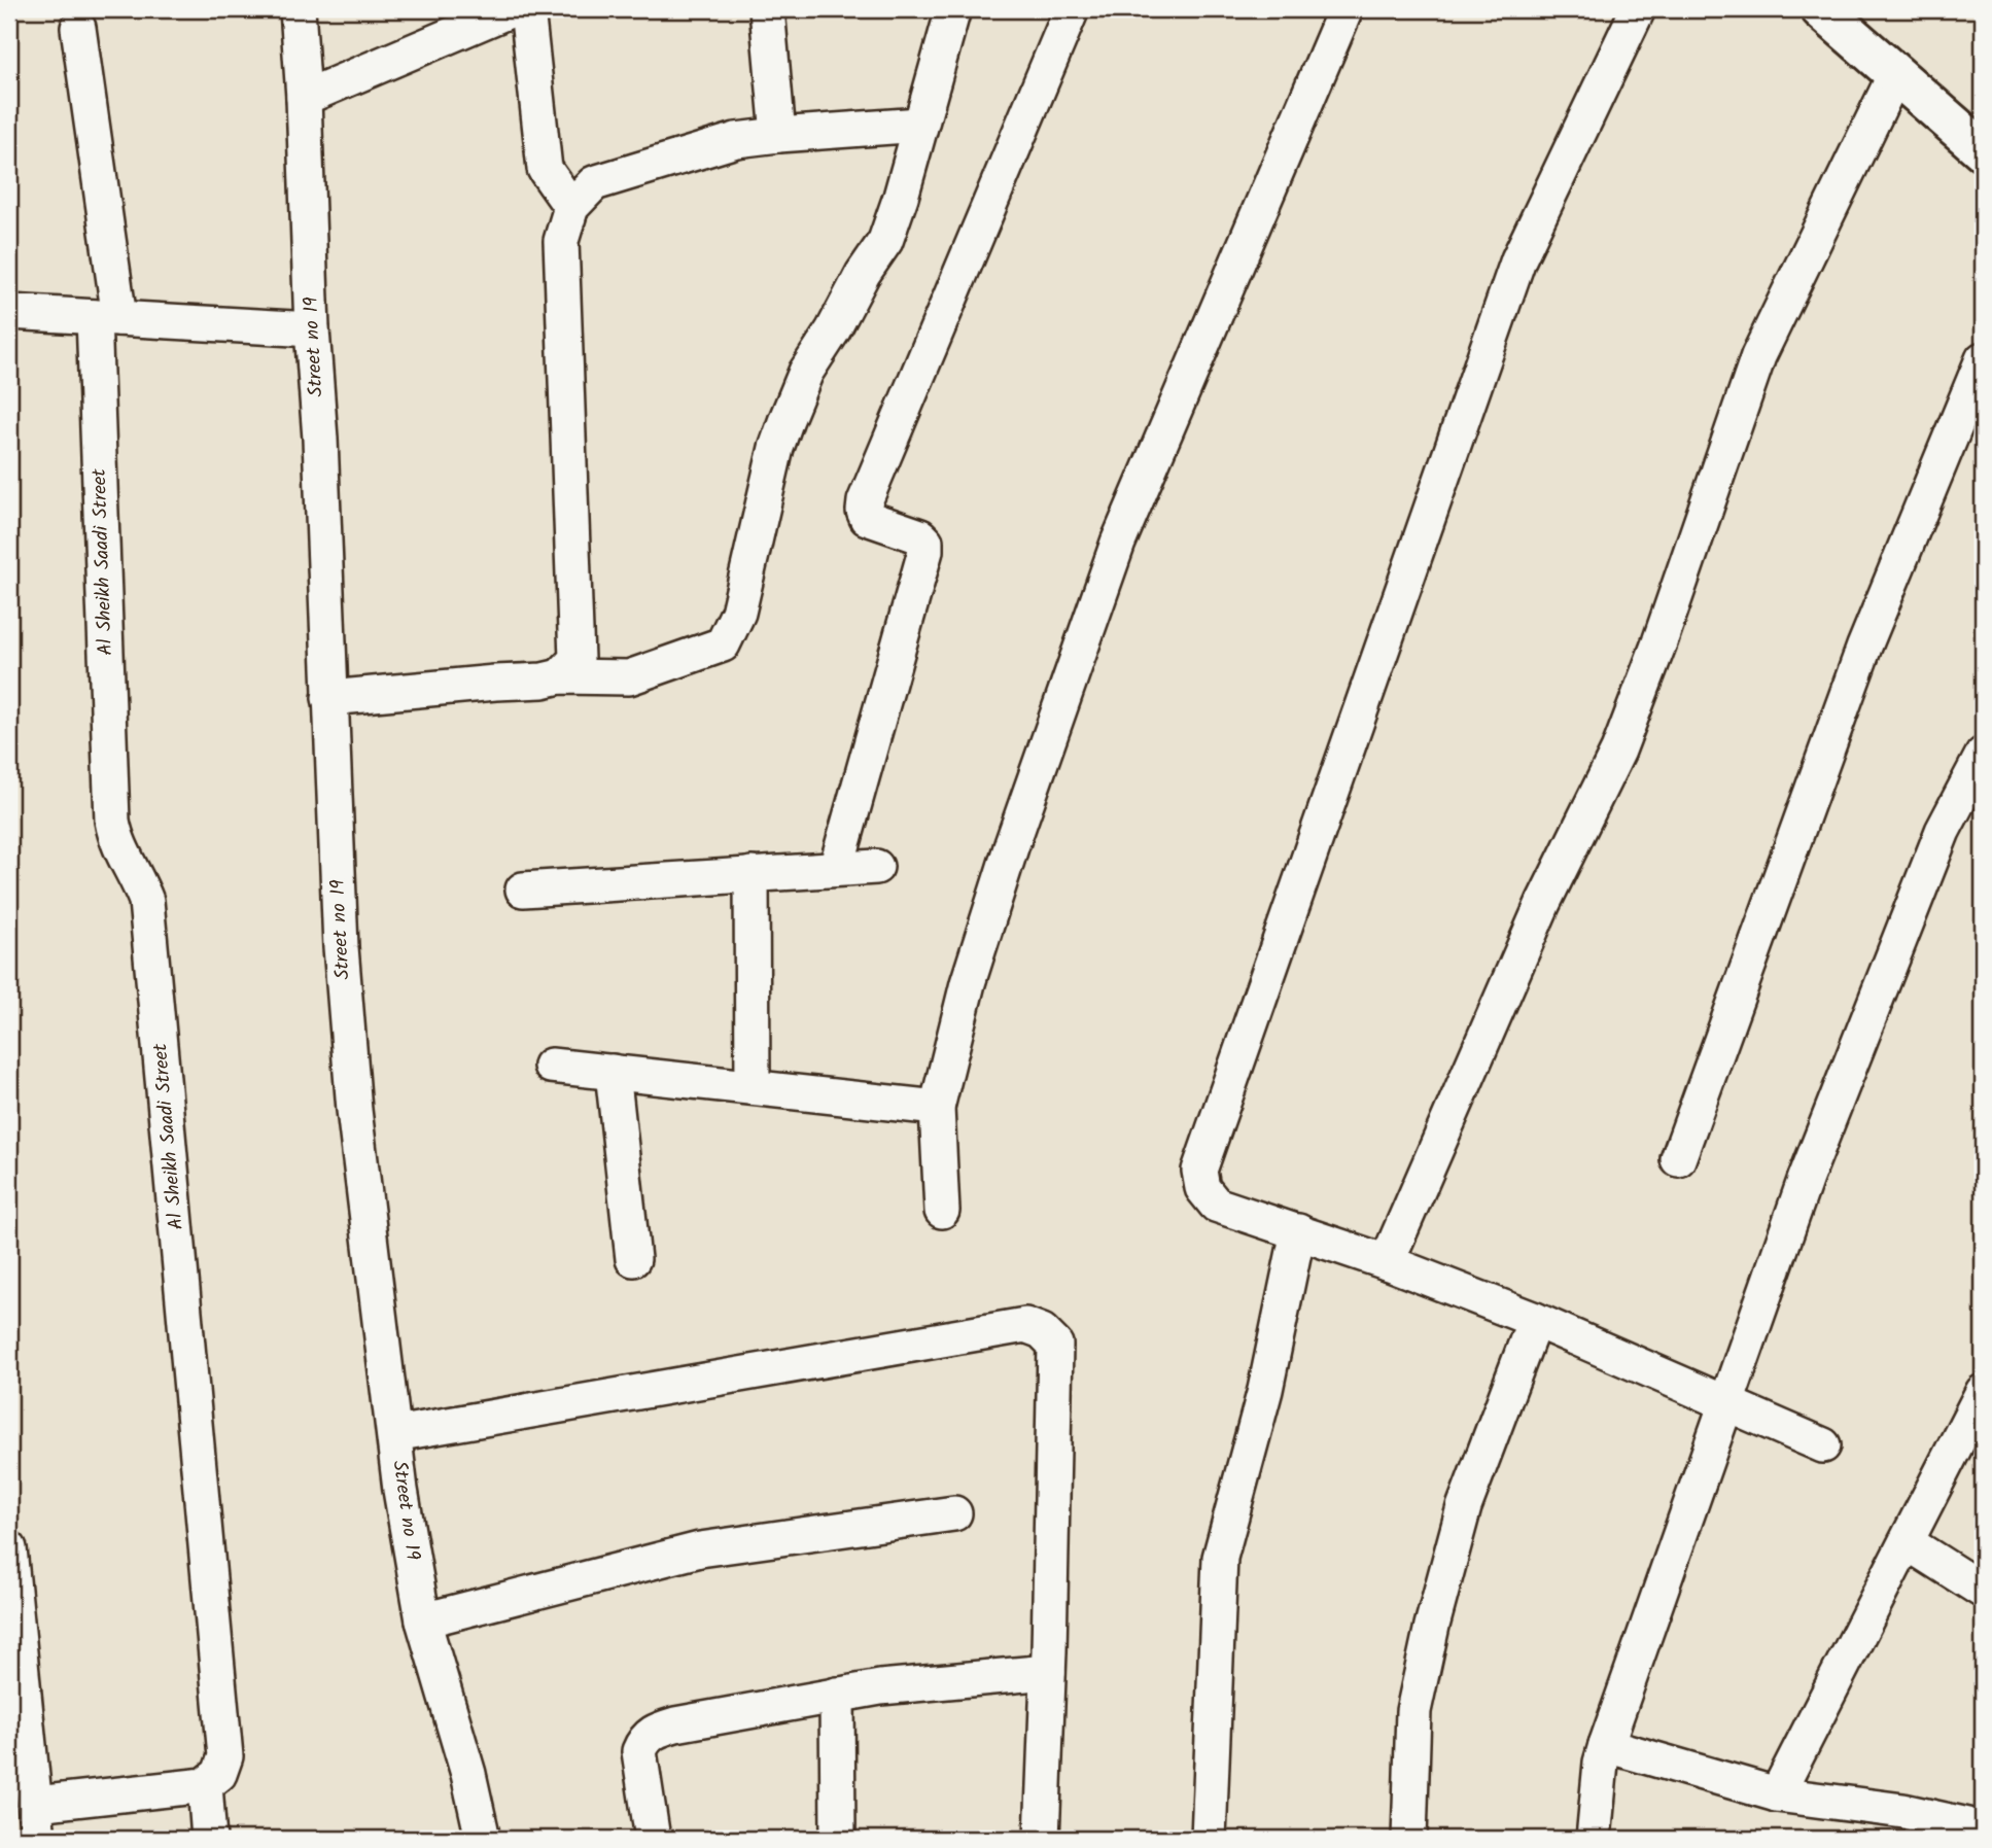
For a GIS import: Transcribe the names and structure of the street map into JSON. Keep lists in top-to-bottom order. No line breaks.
{"streets":{"street":["Street no 19","Al Sheikh Saadi Street"]}}
